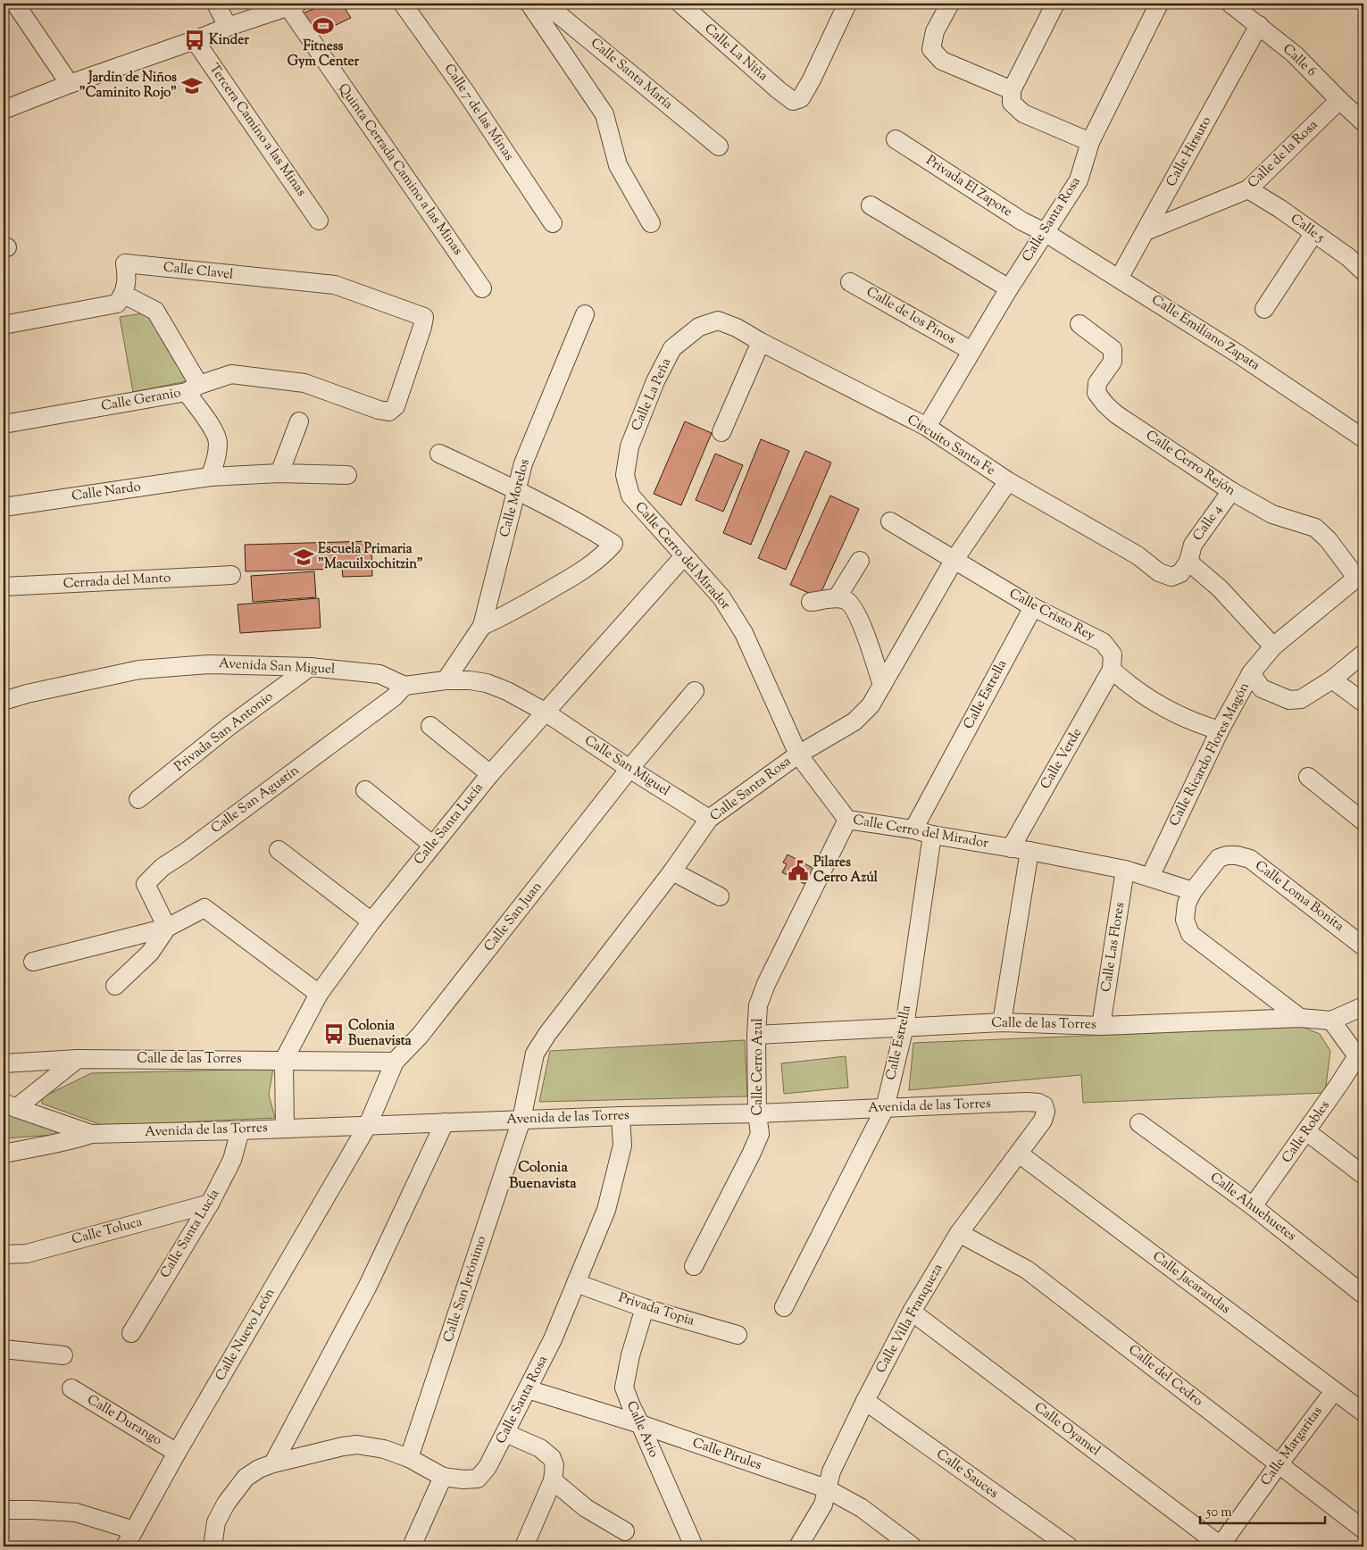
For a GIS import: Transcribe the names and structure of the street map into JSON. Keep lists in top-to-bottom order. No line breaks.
{"streets":{"street":["Calle La Niña","Calle 6","Calle Santa María","Calle 7 de las Minas","Tercera Camino a las Minas","Calle Hirsuto","Calle de la Rosa","Quinta Cerrada Camino a las Minas","Privada El Zapote","Calle Santa Rosa","Calle 5","Calle Clavel","Calle de los Pinos","Calle Emiliano Zapata","Calle La Peña","Calle Geranio","Circuito Santa Fe","Calle Cerro Rejón","Calle Nardo","Calle Morelos","Calle 4","Calle Cerro del Mirador","Cerrada del Manto","Calle Cristo Rey","Avenida San Miguel","Calle Estrella","Privada San Antonio","Calle Ricardo Flores Magón","Calle Verde","Calle San Miguel","Calle San Agustín","Calle Santa Lucía","Calle Loma Bonita","Calle San Juan","Calle Las Flores","Calle de las Torres","Calle Cerro Azul","Avenida de las Torres","Calle Robles","Calle Ahuehuetes","Calle Toluca","Calle Jacarandas","Calle San Jerónimo","Privada Topia","Calle Villa Franqueza","Calle Nuevo León","Calle del Cedro","Calle Durango","Calle Ario","Calle Oyamel","Calle Margaritas","Calle Pirules","Calle Sauces"]},"crossings":[["Calle 6","Calle Hirsuto"],["Calle 6","Calle de la Rosa"],["Calle Hirsuto","Calle de la Rosa"],["Calle Hirsuto","Calle Emiliano Zapata"],["Calle de la Rosa","Calle 5"],["Privada El Zapote","Calle Santa Rosa"],["Privada El Zapote","Calle Emiliano Zapata"],["Calle Santa Rosa","Calle de los Pinos"],["Calle Santa Rosa","Calle Emiliano Zapata"],["Calle Santa Rosa","Circuito Santa Fe"],["Calle Santa Rosa","Calle Cerro del Mirador"],["Calle Santa Rosa","Calle Cristo Rey"],["Calle Santa Rosa","Calle San Miguel"],["Calle Santa Rosa","Avenida de las Torres"],["Calle Santa Rosa","Calle San Jerónimo"],["Calle Santa Rosa","Privada Topia"],["Calle Santa Rosa","Calle Pirules"],["Calle Clavel","Calle Geranio"],["Calle La Peña","Circuito Santa Fe"],["Calle La Peña","Calle Cerro del Mirador"],["Circuito Santa Fe","Calle 4"],["Calle Cerro Rejón","Calle 4"],["Calle Cerro Rejón","Calle Ricardo Flores Magón"],["Calle Cerro del Mirador","Calle Estrella"],["Calle Cerro del Mirador","Calle Ricardo Flores Magón"],["Calle Cerro del Mirador","Calle Verde"],["Calle Cerro del Mirador","Calle Santa Lucía"],["Calle Cerro del Mirador","Calle Loma Bonita"],["Calle Cerro del Mirador","Calle Las Flores"],["Calle Cerro del Mirador","Calle Cerro Azul"],["Calle Cristo Rey","Calle Estrella"],["Calle Cristo Rey","Calle Verde"],["Avenida San Miguel","Privada San Antonio"],["Avenida San Miguel","Calle San Agustín"],["Calle Estrella","Calle de las Torres"],["Calle Estrella","Avenida de las Torres"],["Calle San Miguel","Calle Santa Lucía"],["Calle San Miguel","Calle San Juan"],["Calle Santa Lucía","Calle de las Torres"],["Calle Santa Lucía","Avenida de las Torres"],["Calle Santa Lucía","Calle Toluca"],["Calle San Juan","Calle de las Torres"],["Calle San Juan","Calle Nuevo León"],["Calle Las Flores","Calle de las Torres"],["Calle de las Torres","Calle Cerro Azul"],["Calle de las Torres","Calle Nuevo León"],["Calle Cerro Azul","Avenida de las Torres"],["Avenida de las Torres","Calle San Jerónimo"],["Avenida de las Torres","Calle Villa Franqueza"],["Avenida de las Torres","Calle Nuevo León"],["Calle Robles","Calle Ahuehuetes"],["Calle Jacarandas","Calle Villa Franqueza"],["Calle Jacarandas","Calle Margaritas"],["Privada Topia","Calle Ario"],["Calle Villa Franqueza","Calle del Cedro"],["Calle Villa Franqueza","Calle Oyamel"],["Calle Villa Franqueza","Calle Pirules"],["Calle Villa Franqueza","Calle Sauces"],["Calle Nuevo León","Calle Durango"],["Calle del Cedro","Calle Margaritas"],["Calle Ario","Calle Pirules"],["Calle Oyamel","Calle Margaritas"]],"districts":["Colonia Buenavista"],"places":{"sports":["Fitness Gym Center"],"bus stop":["Kinder","Colonia Buenavista"],"school or university":["Jardin de Niños \"Caminito Rojo\"","Escuela Primaria \"Macuilxochitzin\""],"public building":["Pilares Cerro Azúl"]},"scale_bar":"50 m"}
